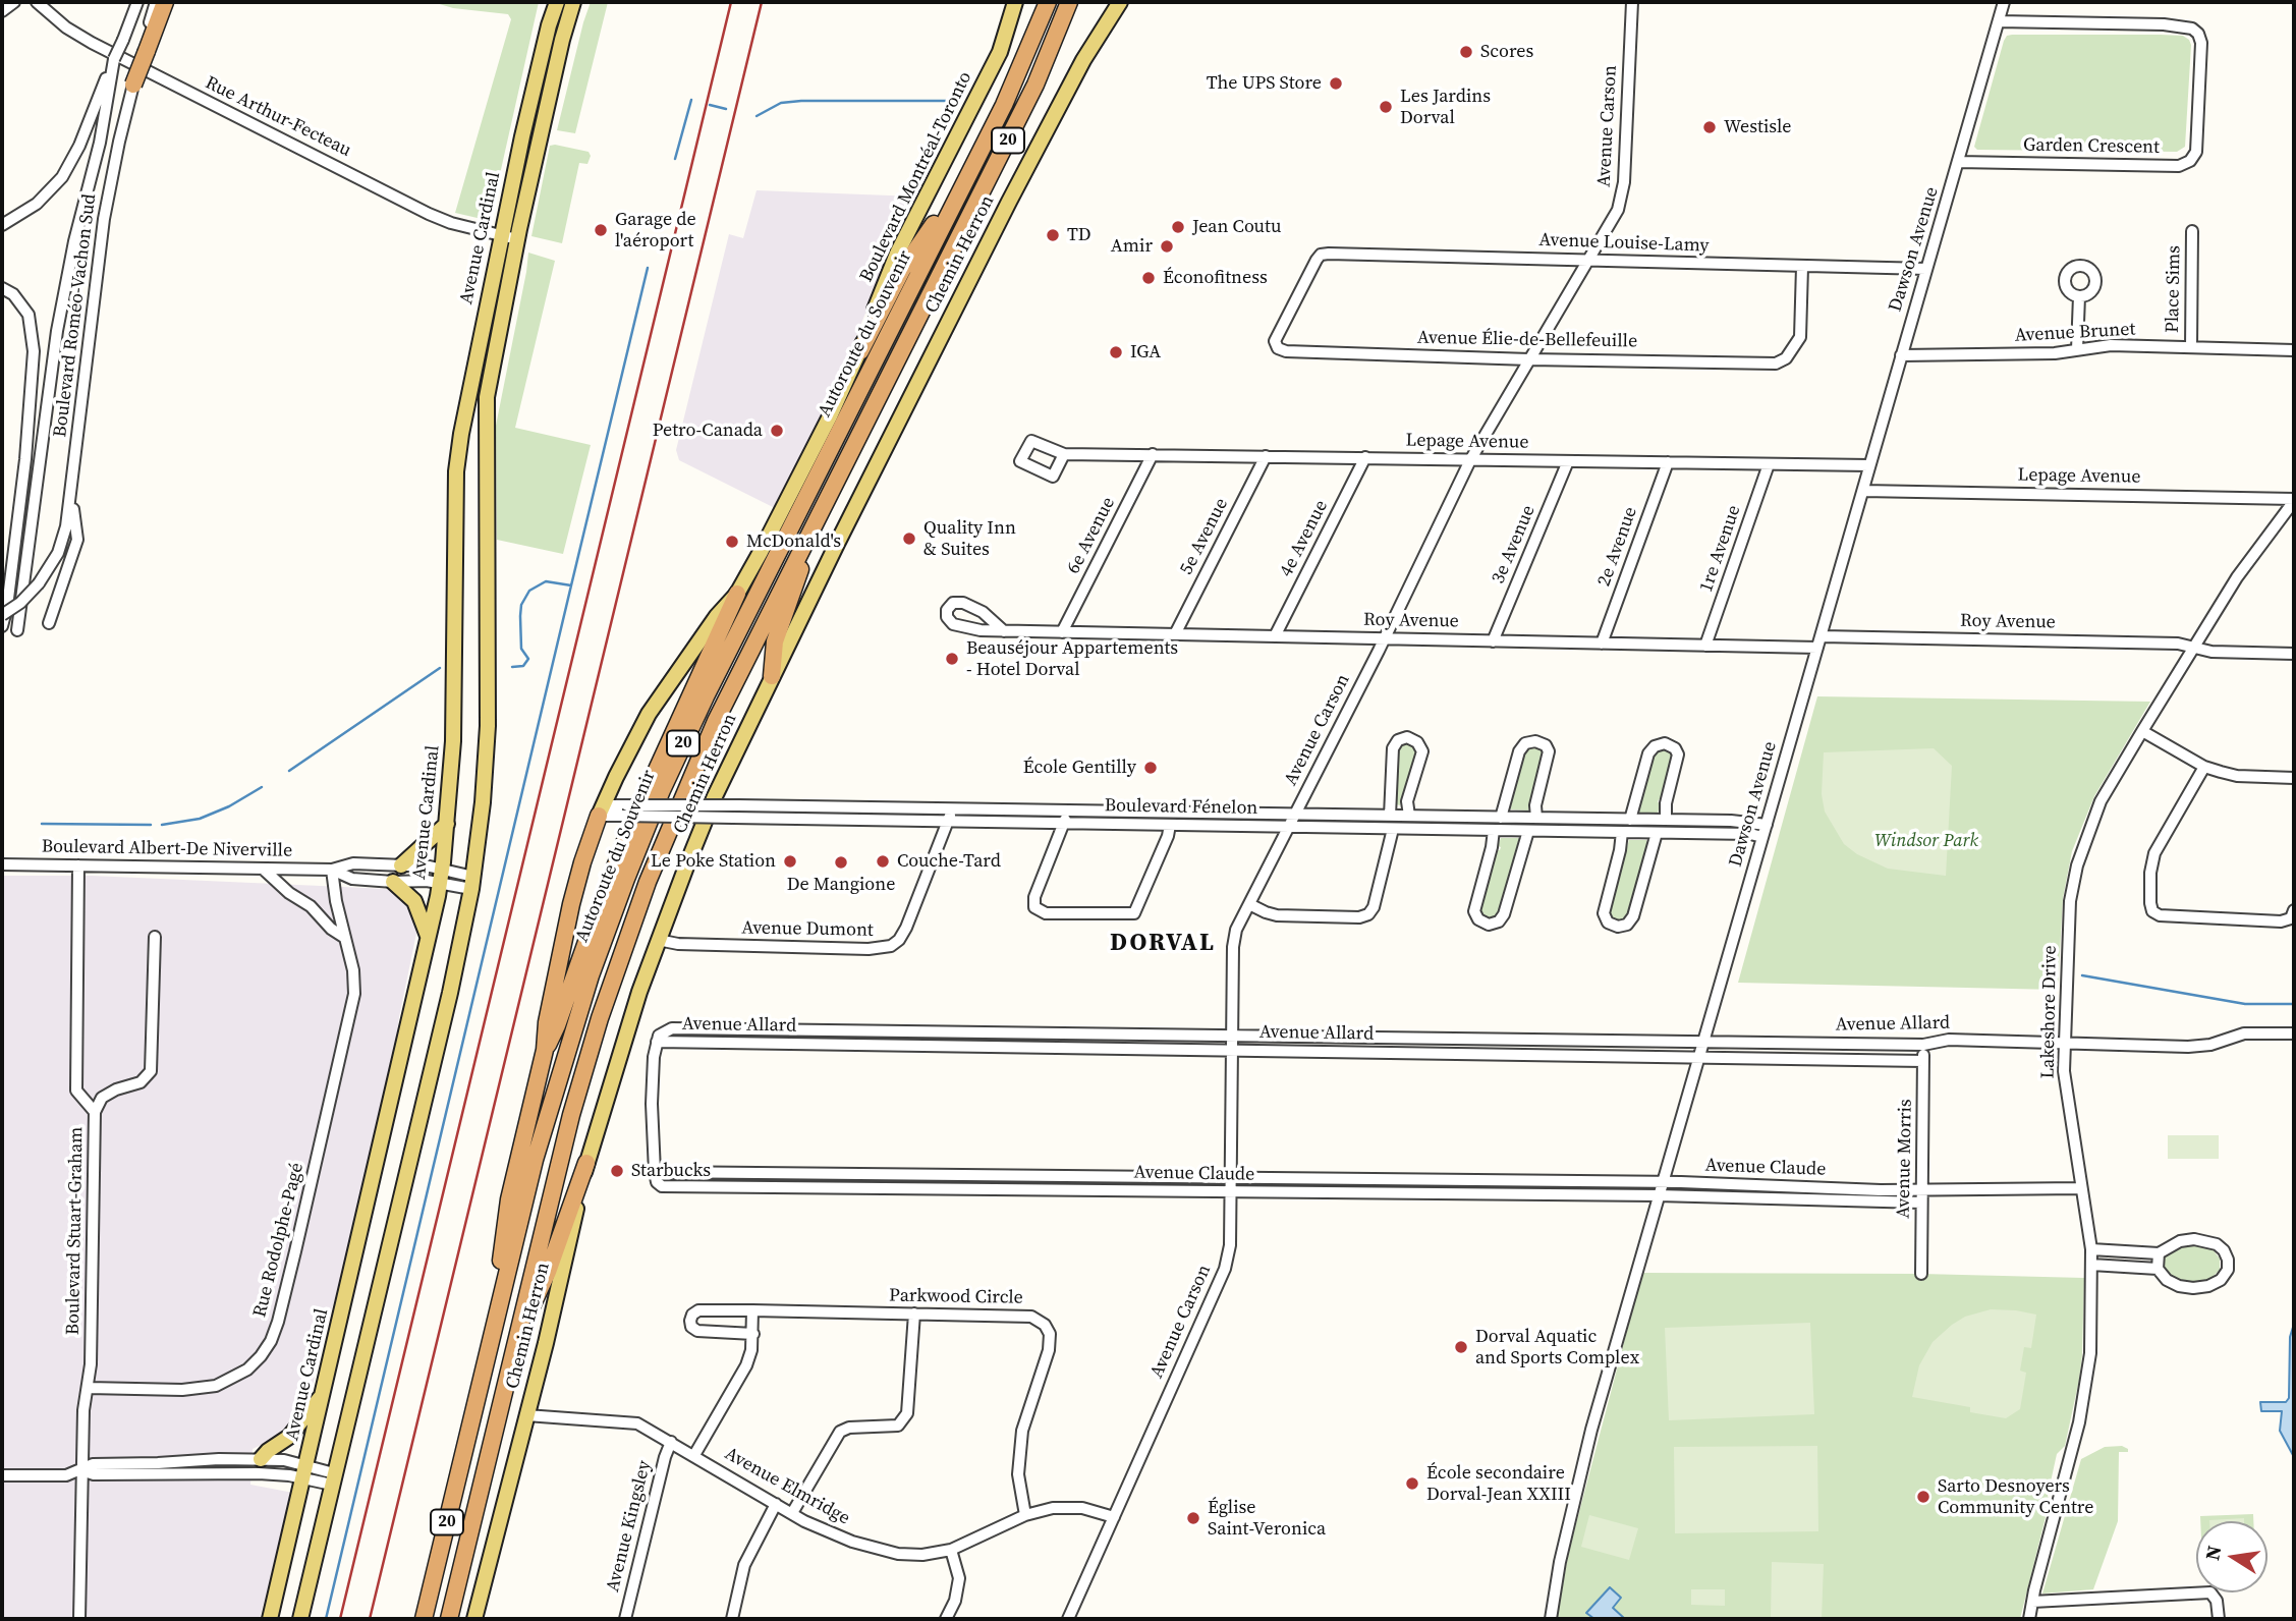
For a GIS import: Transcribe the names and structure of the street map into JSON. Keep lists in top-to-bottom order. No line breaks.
{"streets":{"highway":["20","Autoroute du Souvenir"],"main road":["Boulevard Montréal-Toronto","Avenue Cardinal","Chemin Herron"],"street":["Rue Arthur-Fecteau","Avenue Carson","Garden Crescent","Avenue Louise-Lamy","Dawson Avenue","Place Sims","Boulevard Roméo-Vachon Sud","Avenue Brunet","Avenue Élie-de-Bellefeuille","Lepage Avenue","6e Avenue","5e Avenue","4e Avenue","3e Avenue","2e Avenue","1re Avenue","Roy Avenue","Boulevard Fénelon","Boulevard Albert-De Niverville","Avenue Dumont","Lakeshore Drive","Avenue Allard","Avenue Morris","Avenue Claude","Boulevard Stuart-Graham","Rue Rodolphe-Pagé","Parkwood Circle","Avenue Elmridge","Avenue Kingsley"]},"crossings":[["Rue Arthur-Fecteau","Avenue Cardinal"],["Avenue Carson","Avenue Louise-Lamy"],["Avenue Carson","Avenue Élie-de-Bellefeuille"],["Avenue Carson","Lepage Avenue"],["Avenue Carson","Roy Avenue"],["Avenue Carson","Boulevard Fénelon"],["Avenue Carson","Avenue Allard"],["Avenue Carson","Avenue Claude"],["Avenue Carson","Avenue Elmridge"],["Garden Crescent","Dawson Avenue"],["Boulevard Montréal-Toronto","Boulevard Fénelon"],["Avenue Cardinal","Boulevard Albert-De Niverville"],["Avenue Louise-Lamy","Dawson Avenue"],["Avenue Louise-Lamy","Avenue Élie-de-Bellefeuille"],["Dawson Avenue","Avenue Brunet"],["Dawson Avenue","Lepage Avenue"],["Dawson Avenue","Roy Avenue"],["Dawson Avenue","Boulevard Fénelon"],["Dawson Avenue","Avenue Allard"],["Dawson Avenue","Avenue Claude"],["Chemin Herron","Avenue Dumont"],["Chemin Herron","Avenue Elmridge"],["Place Sims","Avenue Brunet"],["Lepage Avenue","6e Avenue"],["Lepage Avenue","5e Avenue"],["Lepage Avenue","4e Avenue"],["Lepage Avenue","3e Avenue"],["Lepage Avenue","2e Avenue"],["Lepage Avenue","1re Avenue"],["Lepage Avenue","Lakeshore Drive"],["6e Avenue","Roy Avenue"],["5e Avenue","Roy Avenue"],["4e Avenue","Roy Avenue"],["3e Avenue","Roy Avenue"],["2e Avenue","Roy Avenue"],["1re Avenue","Roy Avenue"],["Roy Avenue","Lakeshore Drive"],["Boulevard Fénelon","Avenue Dumont"],["Boulevard Albert-De Niverville","Rue Rodolphe-Pagé"],["Lakeshore Drive","Avenue Allard"],["Lakeshore Drive","Avenue Claude"],["Avenue Allard","Avenue Morris"],["Avenue Morris","Avenue Claude"],["Boulevard Stuart-Graham","Rue Rodolphe-Pagé"],["Parkwood Circle","Avenue Elmridge"],["Avenue Elmridge","Avenue Kingsley"]],"districts":["DORVAL"],"parks":["Windsor Park"],"places":["Scores","The UPS Store","Les Jardins Dorval","Westisle","Jean Coutu","Garage de l'aéroport","TD","Amir","Éconofitness","IGA","Petro-Canada","Quality Inn & Suites","McDonald's","Beauséjour Appartements - Hotel Dorval","École Gentilly","Le Poke Station","Couche-Tard","De Mangione","Starbucks","Dorval Aquatic and Sports Complex","École secondaire Dorval-Jean XXIII","Sarto Desnoyers Community Centre","Église Saint-Veronica"],"north":"left"}
